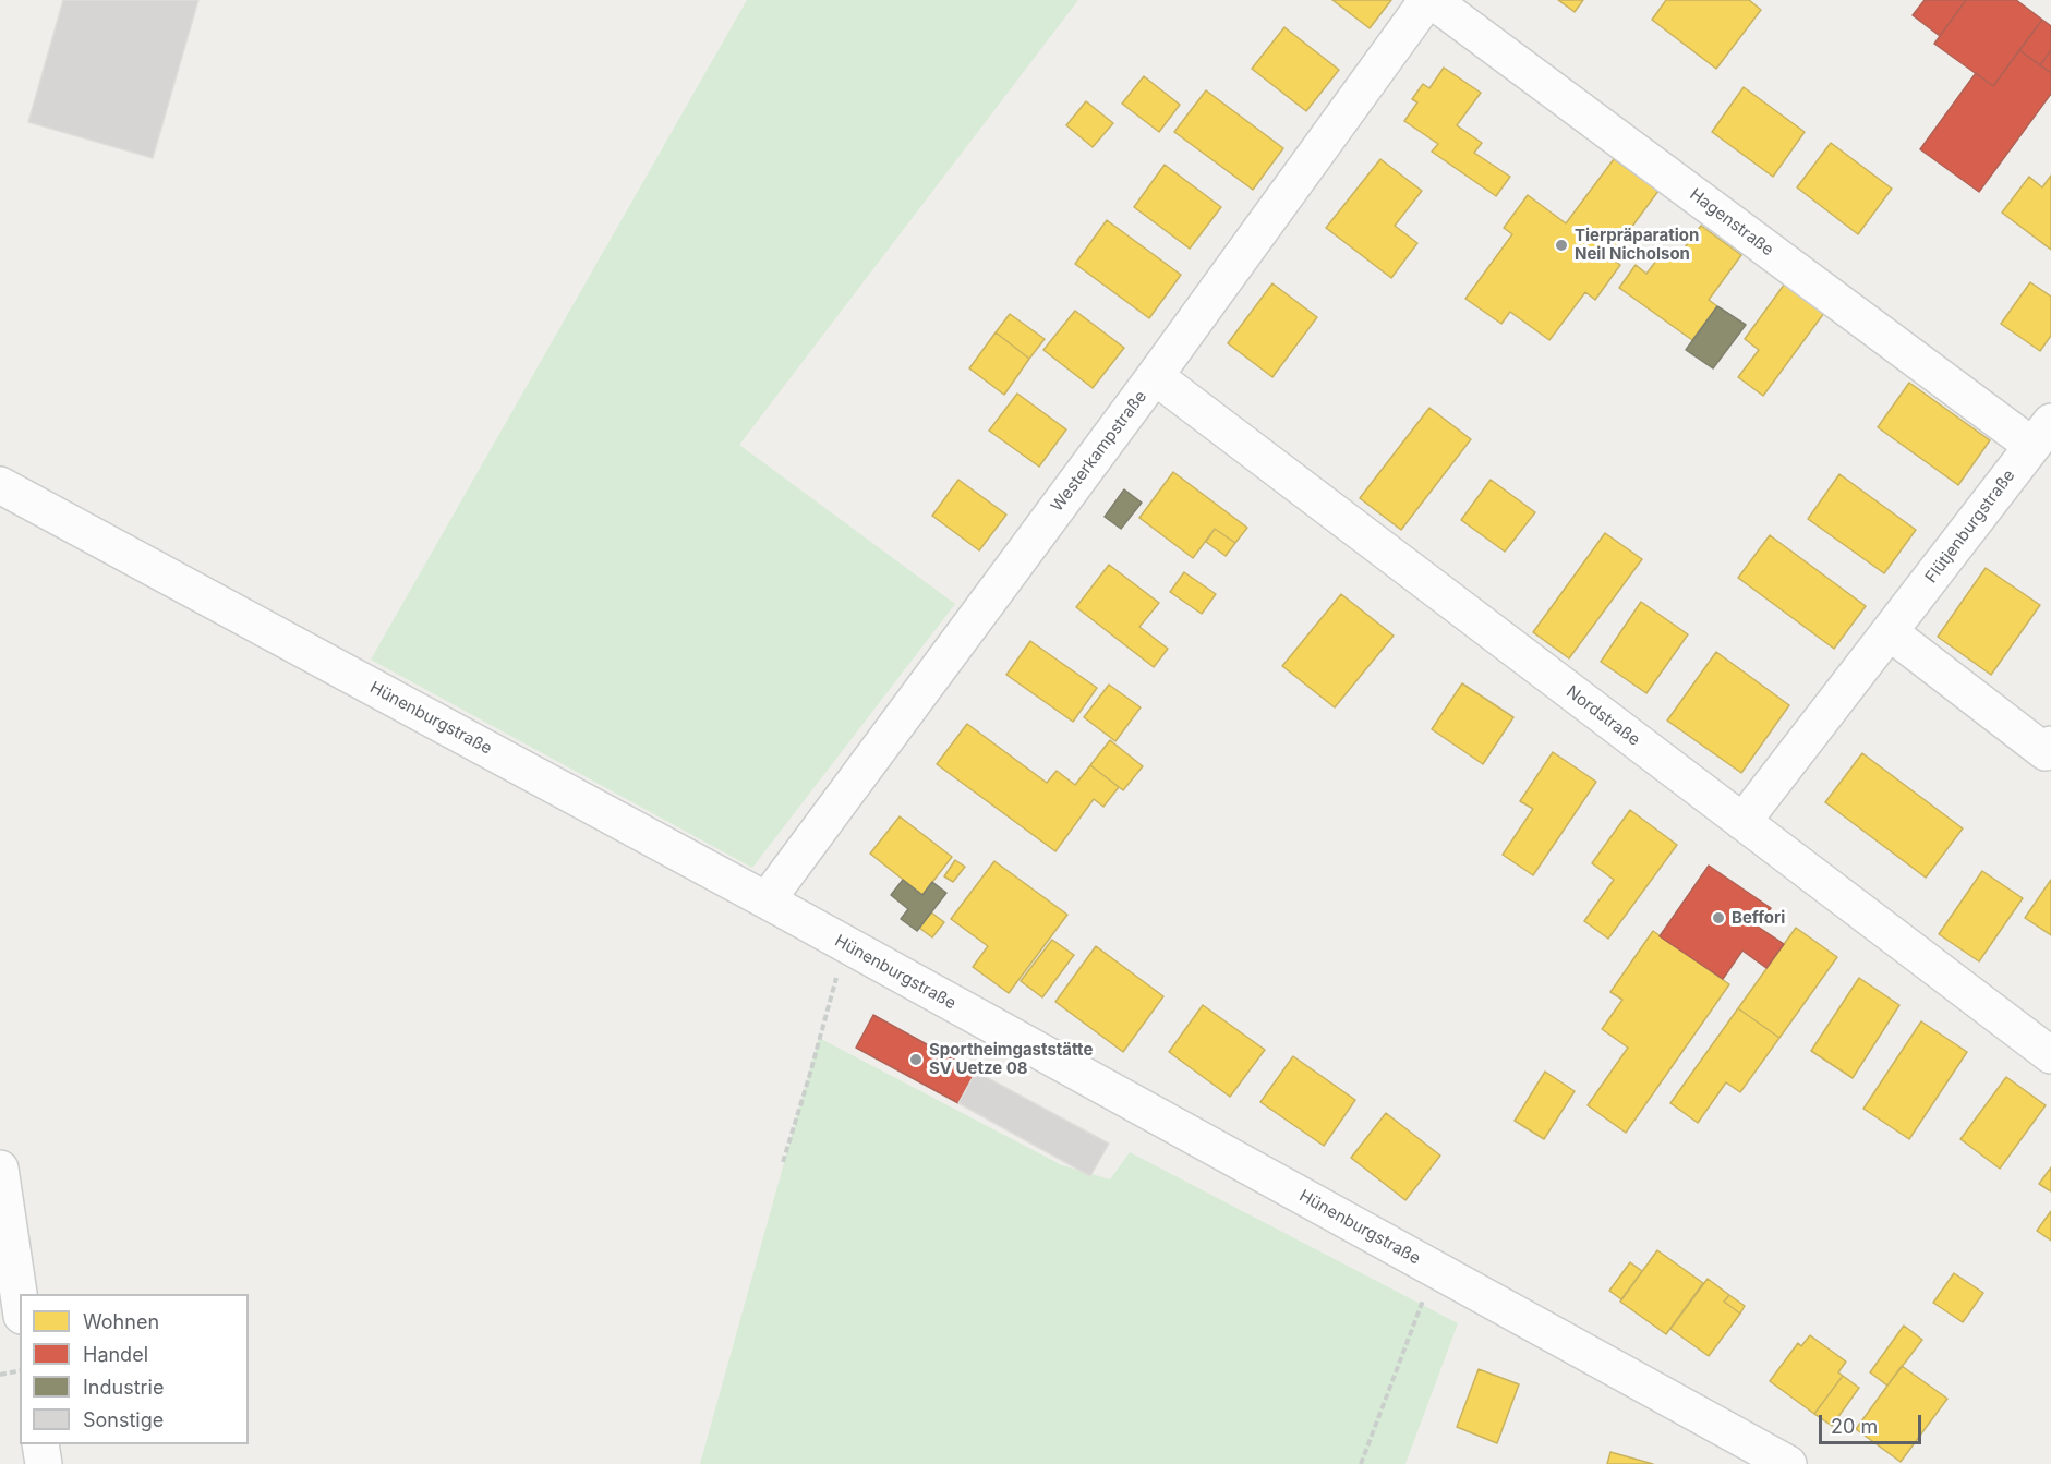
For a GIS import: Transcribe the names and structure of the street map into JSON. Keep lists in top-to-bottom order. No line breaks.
{"streets":{"street":["Hagenstraße","Westerkampstraße","Flütjenburgstraße","Nordstraße","Hünenburgstraße"]},"crossings":[["Hagenstraße","Westerkampstraße"],["Hagenstraße","Flütjenburgstraße"],["Westerkampstraße","Nordstraße"],["Westerkampstraße","Hünenburgstraße"],["Flütjenburgstraße","Nordstraße"]],"places":["Tierpräparation Neil Nicholson","Beffori","Sportheimgaststätte SV Uetze 08"],"legend":["Wohnen","Handel","Industrie","Sonstige"],"scale_bar":"20 m"}
